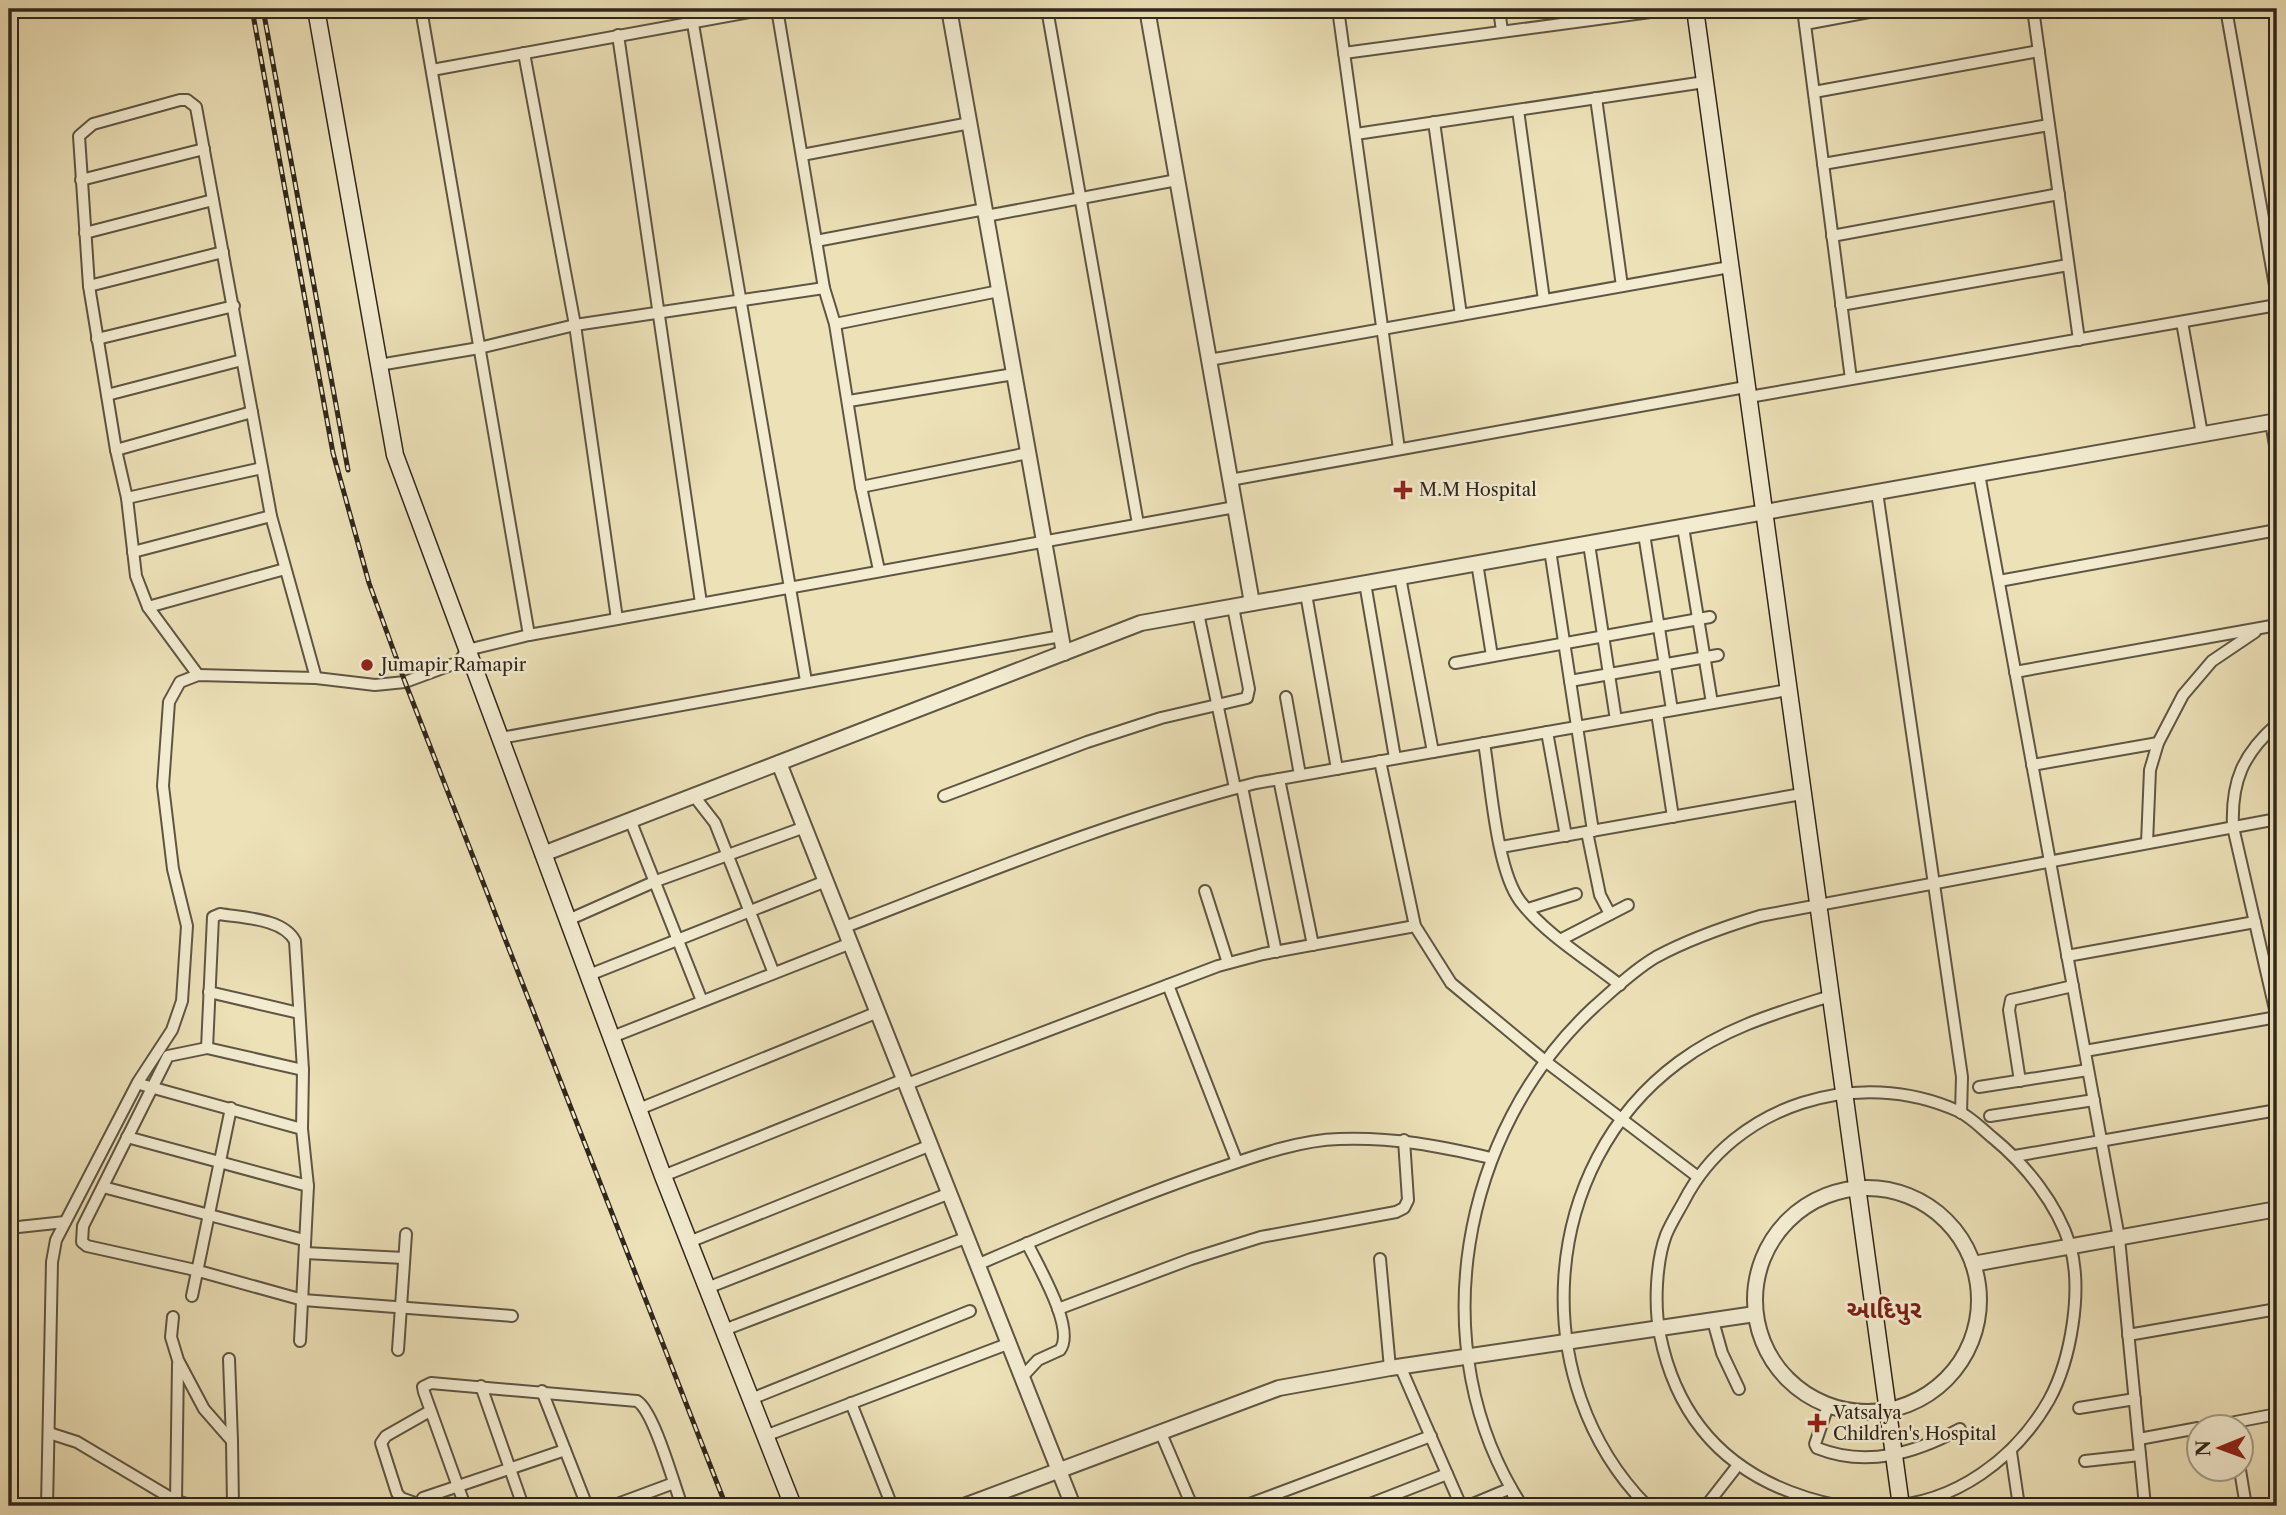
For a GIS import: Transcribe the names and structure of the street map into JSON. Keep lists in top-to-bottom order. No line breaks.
{"districts":["આદિપુર"],"places":{"health":["M.M Hospital","Vatsalya Children's Hospital"],"other":["Jumapir Ramapir"]},"north":"left"}
